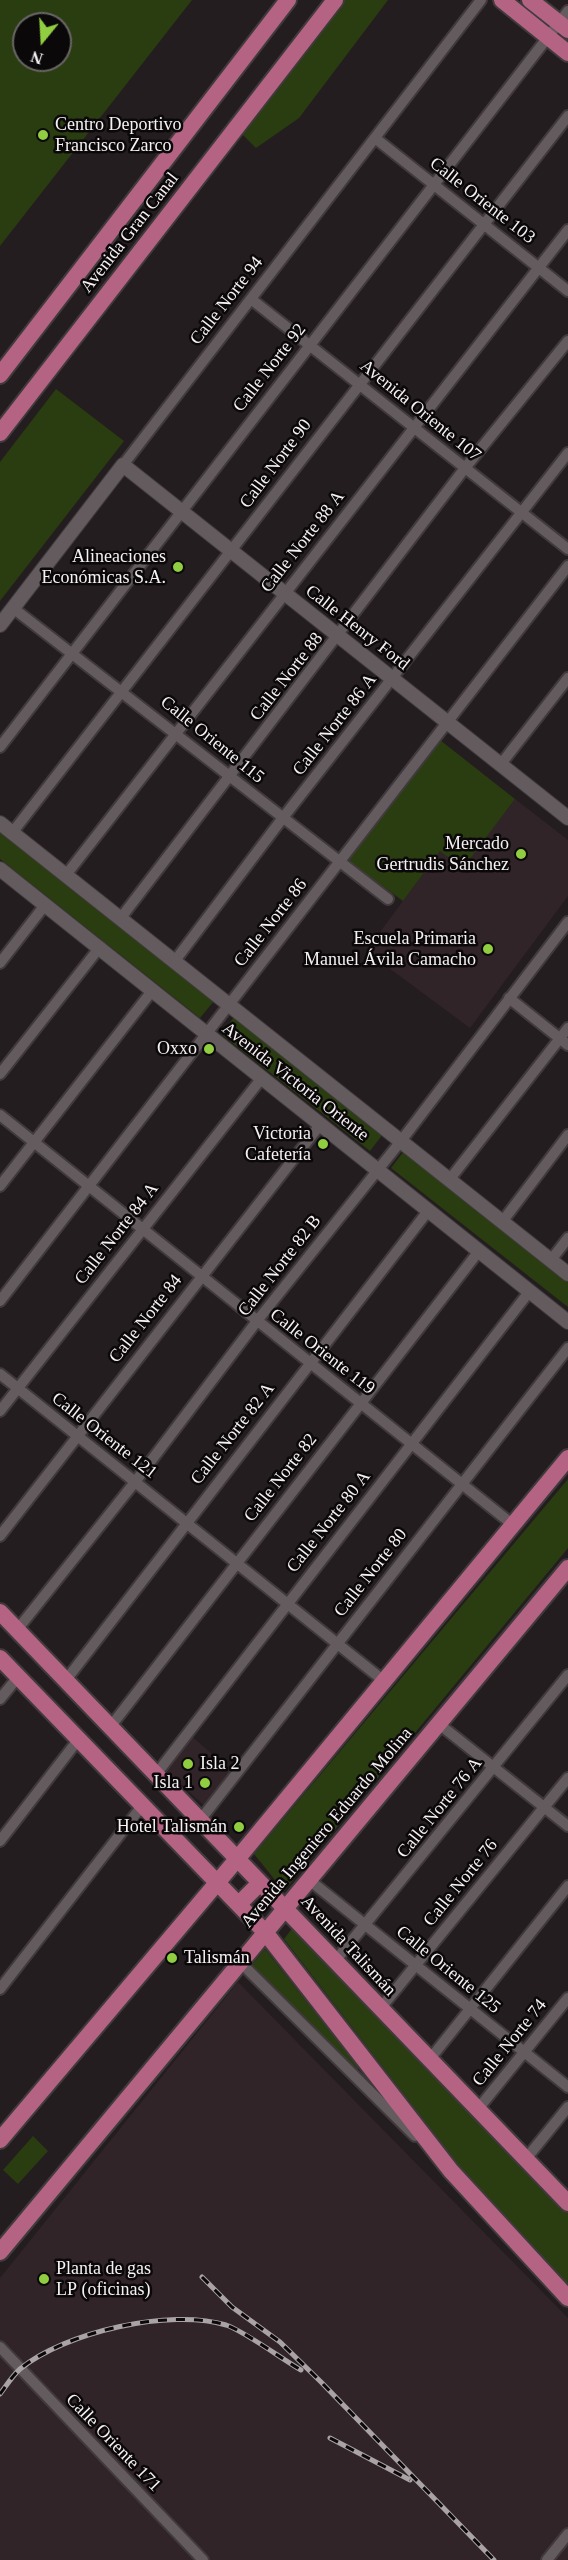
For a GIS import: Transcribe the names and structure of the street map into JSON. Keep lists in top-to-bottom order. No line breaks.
{"streets":{"main road":["Avenida Gran Canal","Avenida Ingeniero Eduardo Molina","Avenida Talismán"],"street":["Calle Oriente 103","Calle Norte 94","Calle Norte 92","Avenida Oriente 107","Calle Norte 90","Calle Norte 88 A","Calle Henry Ford","Calle Norte 88","Calle Norte 86 A","Calle Oriente 115","Calle Norte 86","Avenida Victoria Oriente","Calle Norte 84 A","Calle Norte 82 B","Calle Norte 84","Calle Oriente 119","Calle Norte 82 A","Calle Oriente 121","Calle Norte 82","Calle Norte 80 A","Calle Norte 80","Calle Norte 76 A","Calle Norte 76","Calle Oriente 125","Calle Norte 74","Calle Oriente 171"]},"crossings":[["Calle Oriente 103","Calle Norte 94"],["Calle Oriente 103","Calle Norte 92"],["Calle Oriente 103","Calle Norte 90"],["Calle Oriente 103","Calle Norte 88 A"],["Calle Norte 94","Avenida Oriente 107"],["Calle Norte 94","Calle Henry Ford"],["Calle Norte 94","Calle Oriente 115"],["Calle Norte 92","Avenida Oriente 107"],["Calle Norte 92","Calle Henry Ford"],["Calle Norte 92","Calle Oriente 115"],["Avenida Oriente 107","Calle Norte 90"],["Avenida Oriente 107","Calle Norte 88 A"],["Avenida Oriente 107","Calle Norte 88"],["Avenida Oriente 107","Calle Norte 86 A"],["Calle Norte 90","Calle Henry Ford"],["Calle Norte 90","Calle Oriente 115"],["Calle Norte 90","Avenida Victoria Oriente"],["Calle Norte 88 A","Calle Henry Ford"],["Calle Norte 88 A","Calle Oriente 115"],["Calle Norte 88 A","Avenida Victoria Oriente"],["Calle Henry Ford","Calle Norte 88"],["Calle Henry Ford","Calle Norte 86 A"],["Calle Henry Ford","Calle Norte 86"],["Calle Norte 88","Calle Oriente 115"],["Calle Norte 88","Avenida Victoria Oriente"],["Calle Norte 86 A","Calle Oriente 115"],["Calle Norte 86 A","Avenida Victoria Oriente"],["Calle Oriente 115","Calle Norte 86"],["Calle Norte 86","Avenida Victoria Oriente"],["Calle Norte 86","Calle Oriente 119"],["Avenida Victoria Oriente","Calle Norte 84 A"],["Avenida Victoria Oriente","Calle Norte 82 B"],["Avenida Victoria Oriente","Calle Norte 84"],["Avenida Victoria Oriente","Calle Norte 82 A"],["Avenida Victoria Oriente","Calle Norte 82"],["Avenida Victoria Oriente","Calle Norte 80 A"],["Calle Norte 84 A","Calle Oriente 119"],["Calle Norte 84 A","Calle Oriente 121"],["Calle Norte 82 B","Calle Oriente 119"],["Calle Norte 82 B","Calle Oriente 121"],["Calle Norte 82 B","Avenida Talismán"],["Calle Norte 84","Calle Oriente 119"],["Calle Norte 84","Calle Oriente 121"],["Calle Oriente 119","Calle Norte 82 A"],["Calle Oriente 119","Calle Norte 82"],["Calle Oriente 119","Calle Norte 80 A"],["Calle Oriente 119","Calle Norte 80"],["Calle Norte 82 A","Calle Oriente 121"],["Calle Norte 82 A","Avenida Talismán"],["Calle Oriente 121","Calle Norte 82"],["Calle Oriente 121","Calle Norte 80 A"],["Calle Oriente 121","Calle Norte 80"],["Calle Norte 82","Avenida Talismán"],["Calle Norte 80 A","Avenida Talismán"],["Calle Norte 80","Avenida Talismán"],["Calle Norte 76 A","Avenida Talismán"],["Calle Norte 76 A","Calle Oriente 125"],["Avenida Ingeniero Eduardo Molina","Avenida Talismán"],["Avenida Ingeniero Eduardo Molina","Calle Oriente 125"],["Calle Norte 76","Avenida Talismán"],["Calle Norte 76","Calle Oriente 125"],["Avenida Talismán","Calle Norte 74"],["Calle Oriente 125","Calle Norte 74"]],"places":["Centro Deportivo Francisco Zarco","Alineaciones Económicas S.A.","Mercado Gertrudis Sánchez","Escuela Primaria Manuel Ávila Camacho","Oxxo","Victoria Cafetería","Isla 2","Isla 1","Hotel Talismán","Talismán","Planta de gas LP (oficinas)"],"north":"bottom"}
